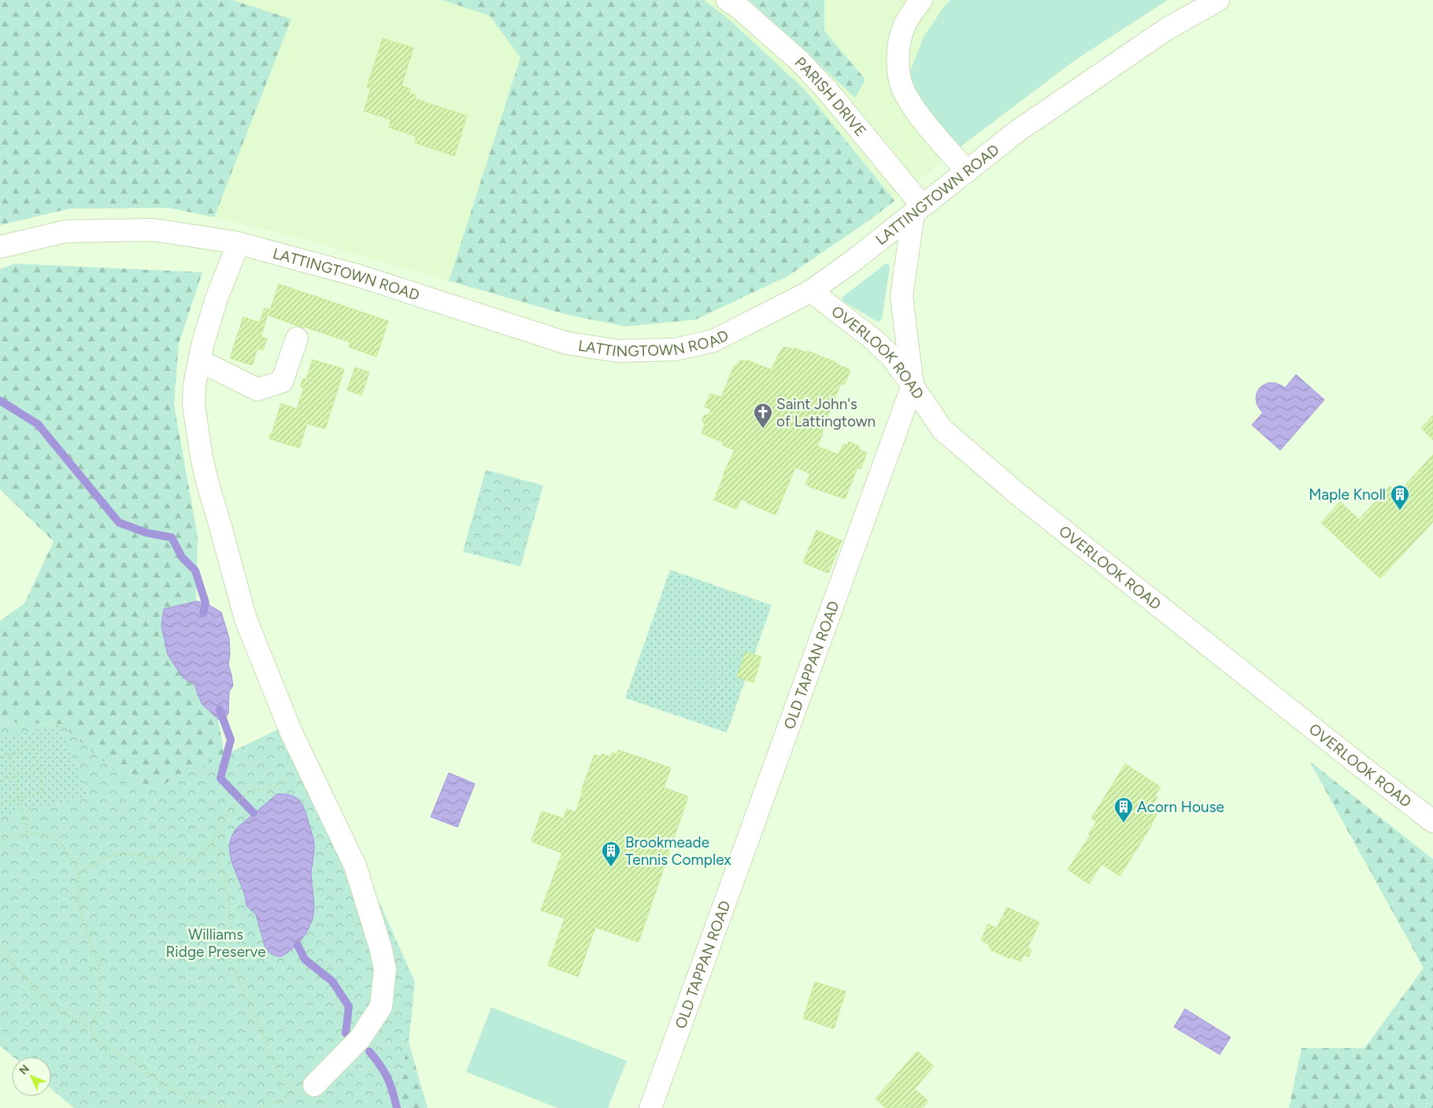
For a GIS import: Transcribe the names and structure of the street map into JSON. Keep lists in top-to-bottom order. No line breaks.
{"streets":{"street":["PARISH DRIVE","LATTINGTOWN ROAD","OVERLOOK ROAD","OLD TAPPAN ROAD"]},"crossings":[["PARISH DRIVE","LATTINGTOWN ROAD"],["PARISH DRIVE","OLD TAPPAN ROAD"],["LATTINGTOWN ROAD","OVERLOOK ROAD"],["LATTINGTOWN ROAD","OLD TAPPAN ROAD"],["OVERLOOK ROAD","OLD TAPPAN ROAD"]],"parks":["Williams Ridge Preserve"],"places":{"church":["Saint John's of Lattingtown"],"building":["Maple Knoll","Acorn House","Brookmeade Tennis Complex"]},"north":"top left"}
